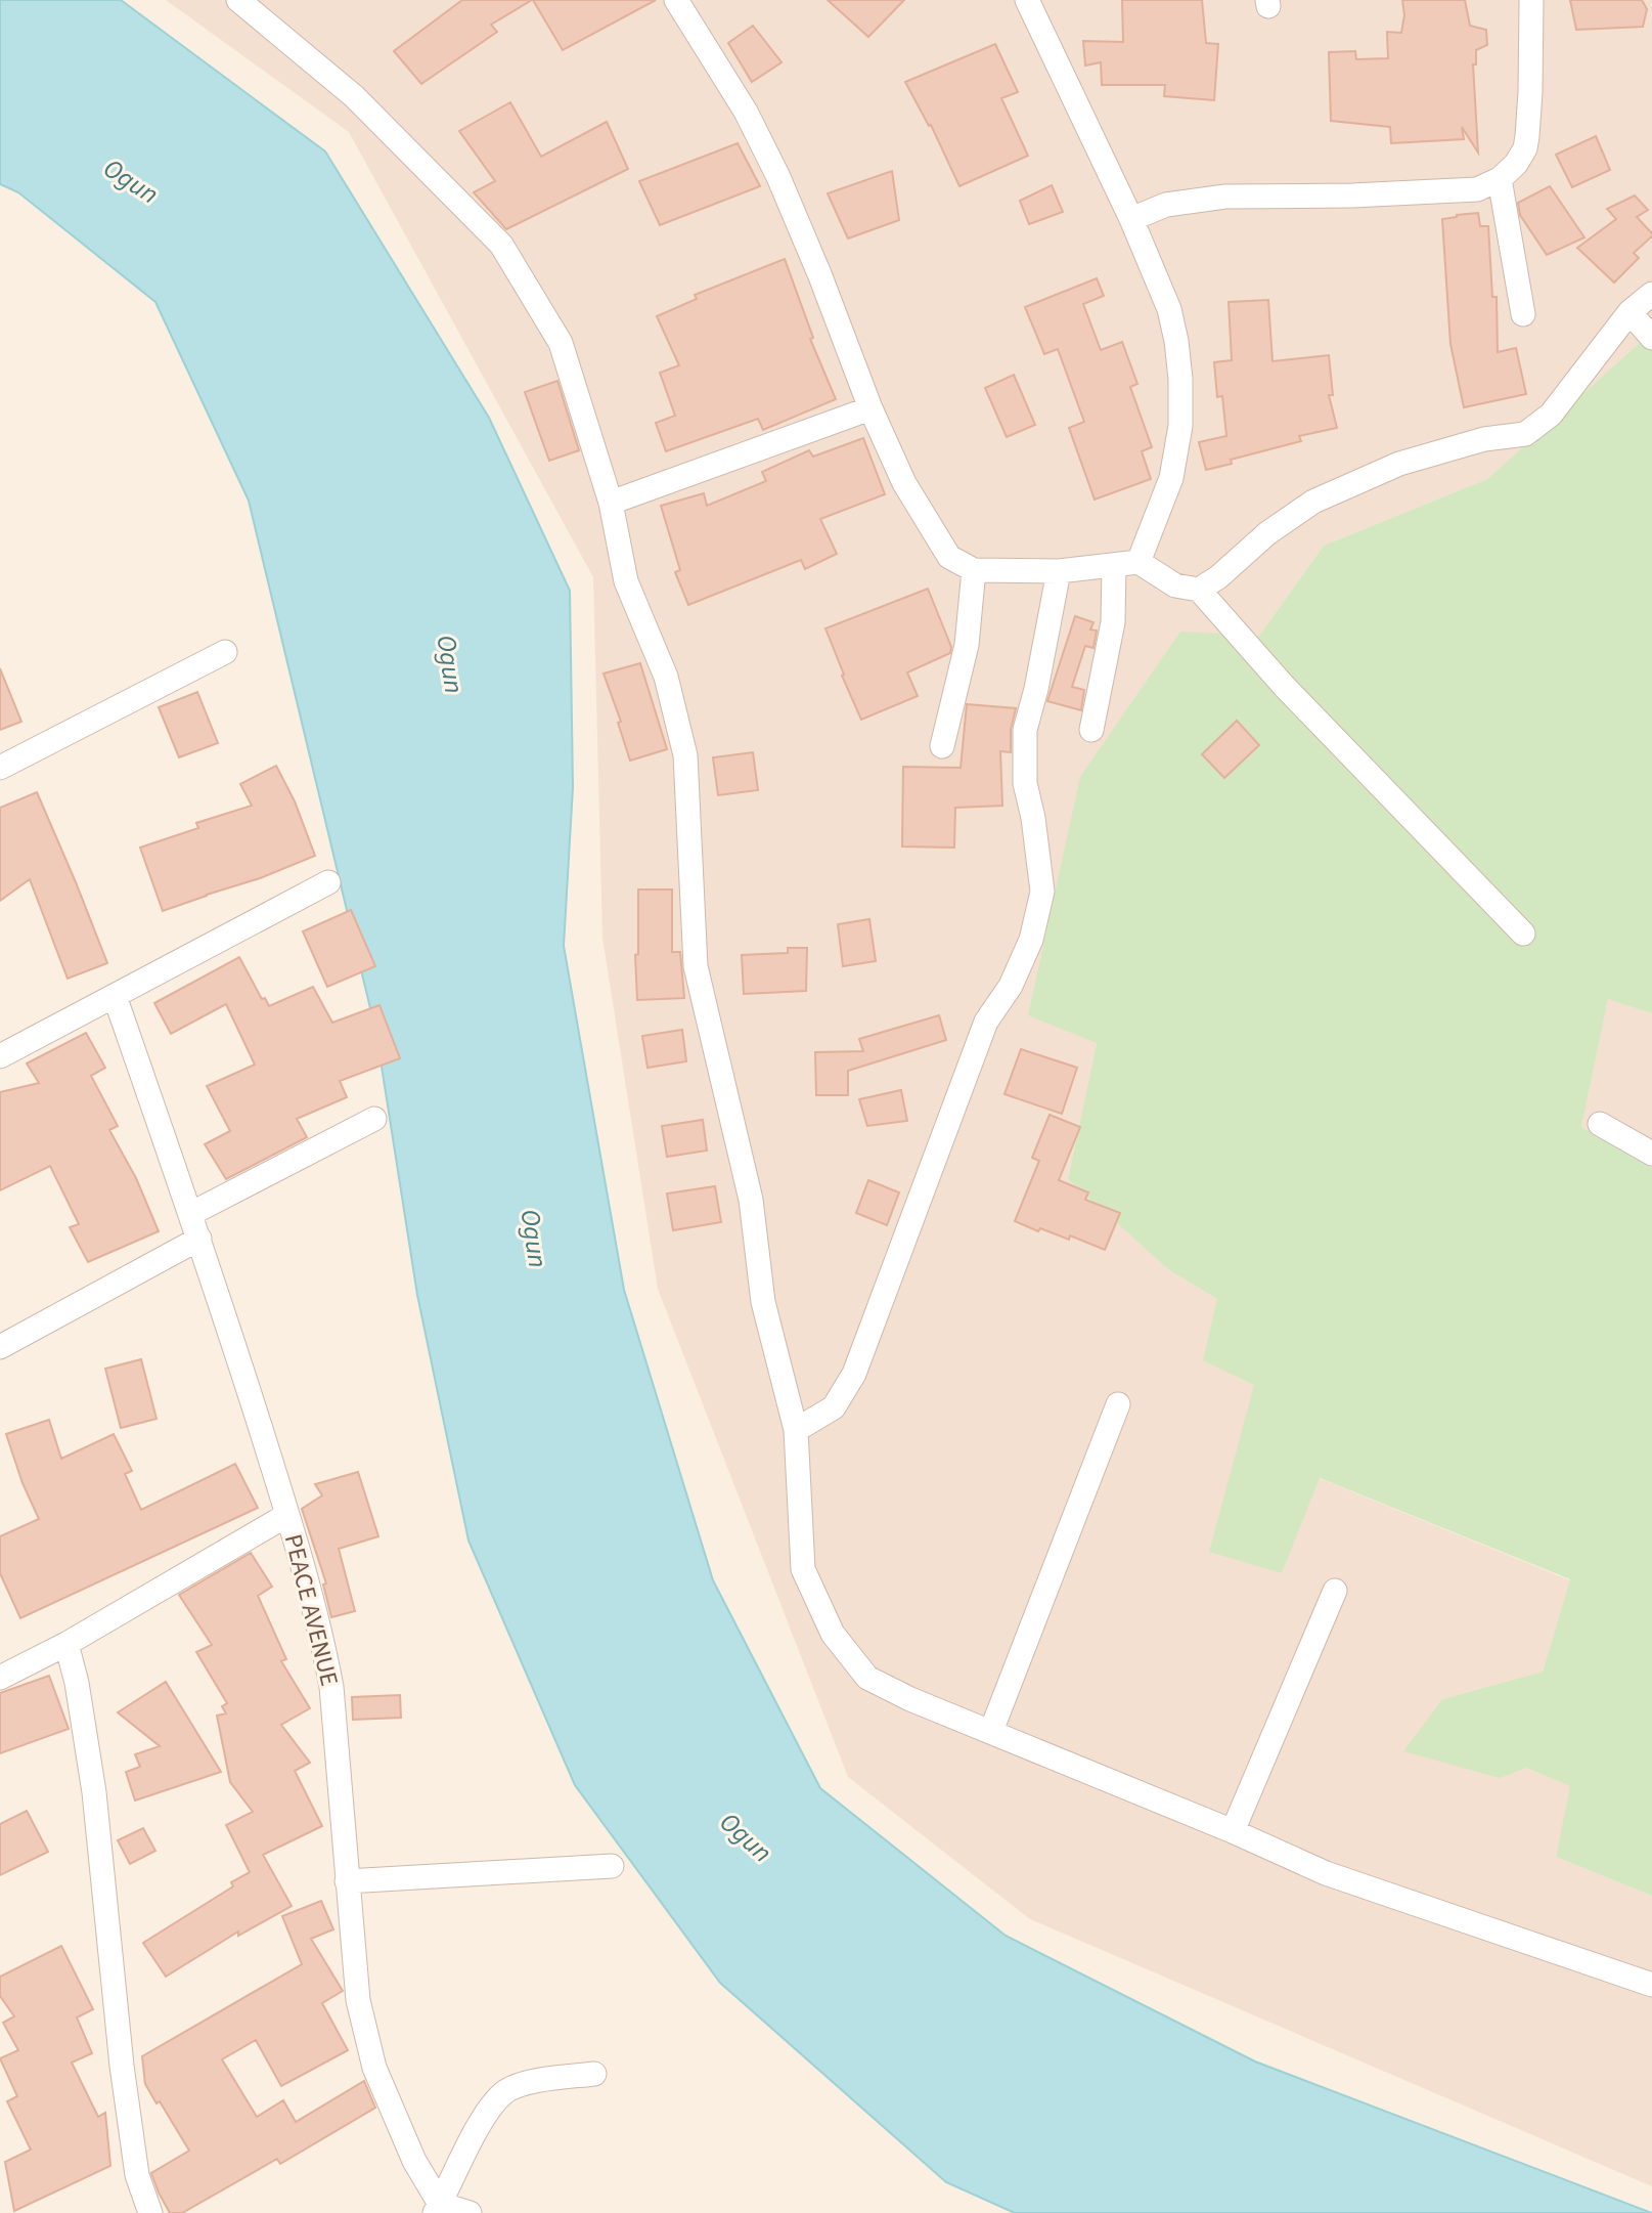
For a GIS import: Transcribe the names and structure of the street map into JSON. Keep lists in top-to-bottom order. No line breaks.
{"streets":{"street":["PEACE AVENUE"]},"water":["Ogun"]}
